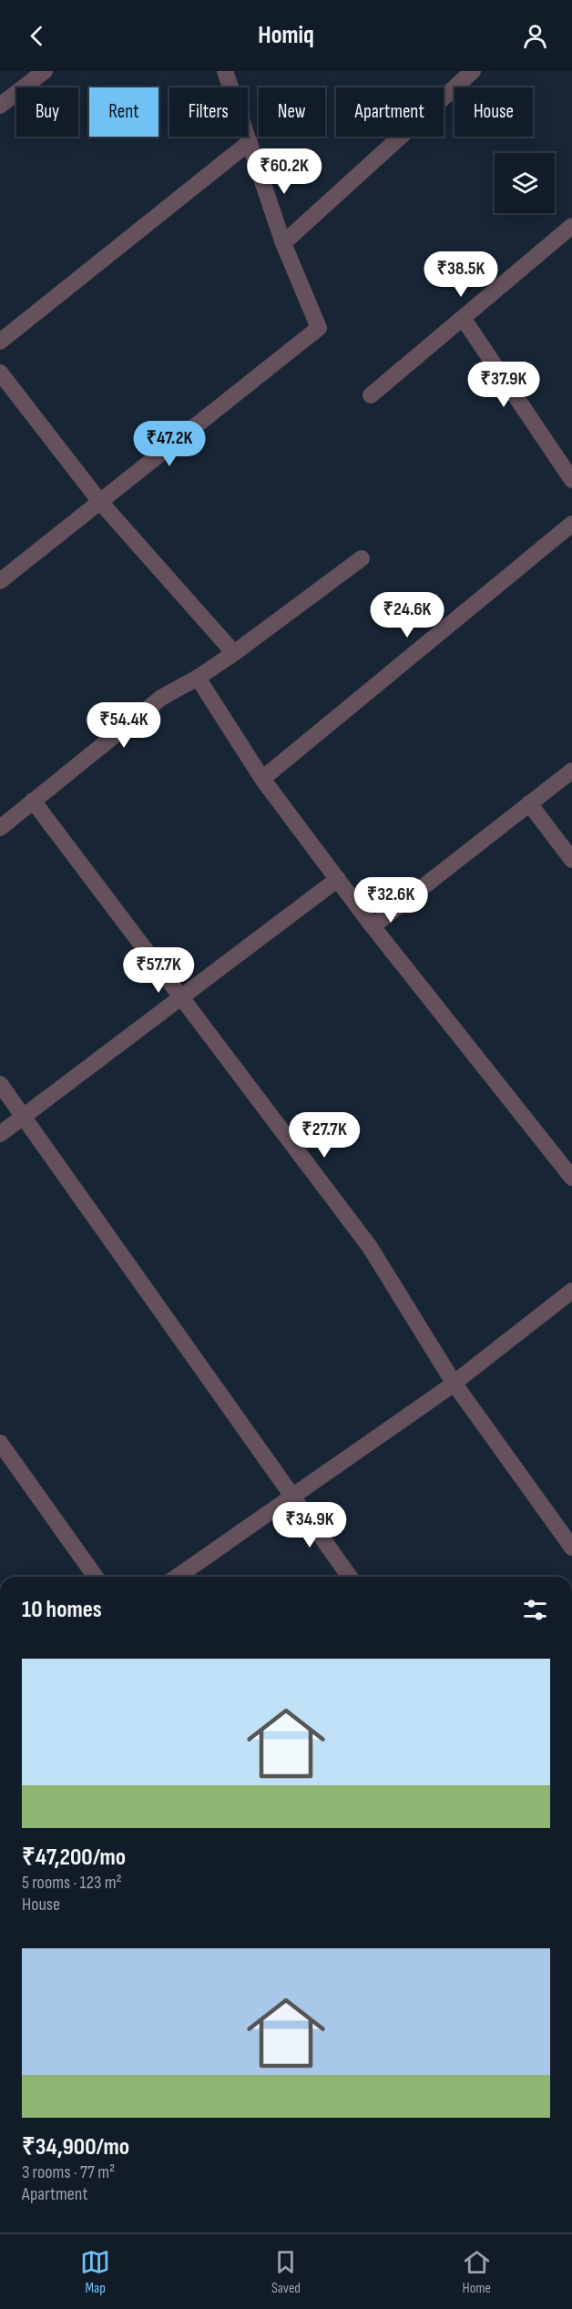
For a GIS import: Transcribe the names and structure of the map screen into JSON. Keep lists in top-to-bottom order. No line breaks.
{"page":{"header":"Homiq","chip":["Buy","Rent","Filters","New","Apartment","House"],"price":["₹60.2K","₹38.5K","₹37.9K","₹47.2K","₹24.6K","₹54.4K","₹32.6K","₹57.7K","₹27.7K","₹34.9K"],"heading":"10 homes","list":[{"name":"₹47,200/mo","note":"5 rooms · 123 m² · House"},{"name":"₹34,900/mo","note":"3 rooms · 77 m² · Apartment"}],"tabs":["Map","Saved","Home"]}}
